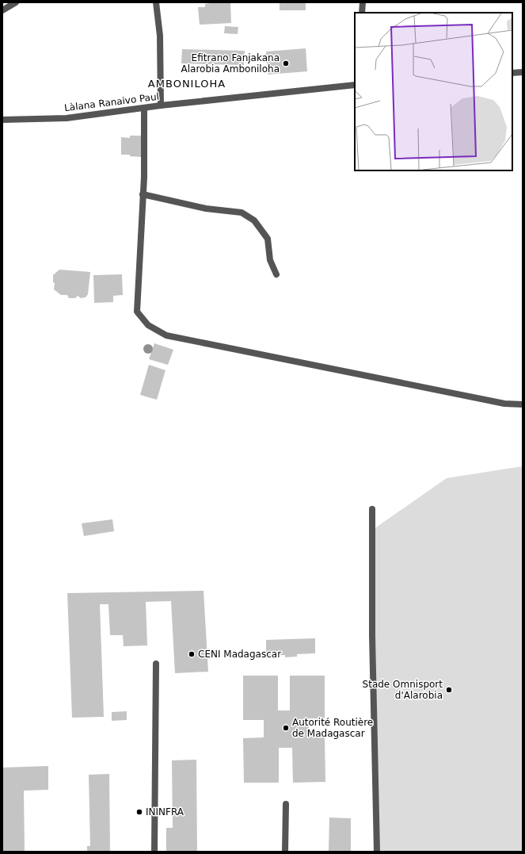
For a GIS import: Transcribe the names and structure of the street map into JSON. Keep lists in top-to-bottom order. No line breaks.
{"streets":{"street":["Làlana Ranaivo Paul"]},"districts":["AMBONILOHA"],"places":["Efitrano Fanjakana Alarobia Amboniloha","CENI Madagascar","Stade Omnisport d'Alarobia","Autorité Routière de Madagascar","ININFRA"]}
